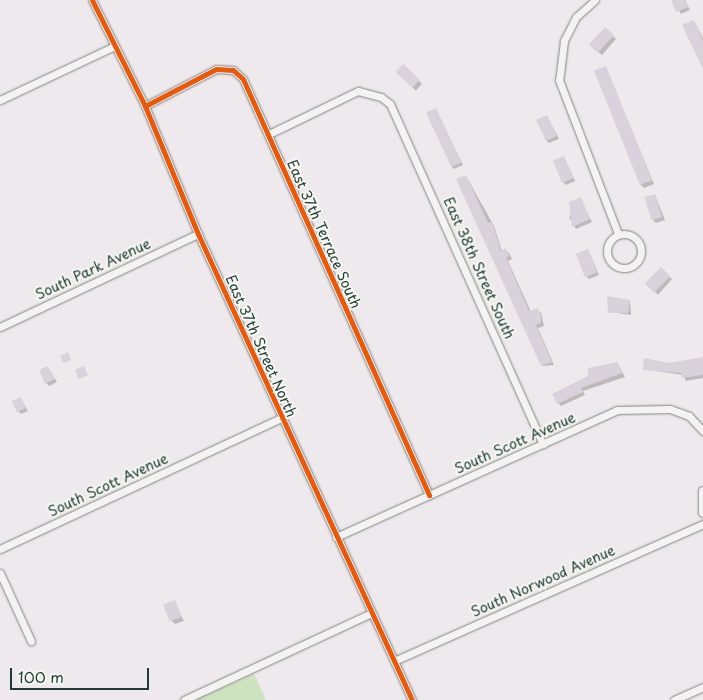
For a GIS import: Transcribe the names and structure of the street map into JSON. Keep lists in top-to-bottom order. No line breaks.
{"streets":{"street":["East 37th Terrace South","East 38th Street South","South Park Avenue","East 37th Street North","South Scott Avenue","South Norwood Avenue"]},"crossings":[["East 37th Terrace South","East 38th Street South"],["East 37th Terrace South","East 37th Street North"],["East 37th Terrace South","South Scott Avenue"],["East 38th Street South","South Scott Avenue"],["South Park Avenue","East 37th Street North"],["East 37th Street North","South Scott Avenue"],["East 37th Street North","South Norwood Avenue"]],"scale_bar":"100 m"}
